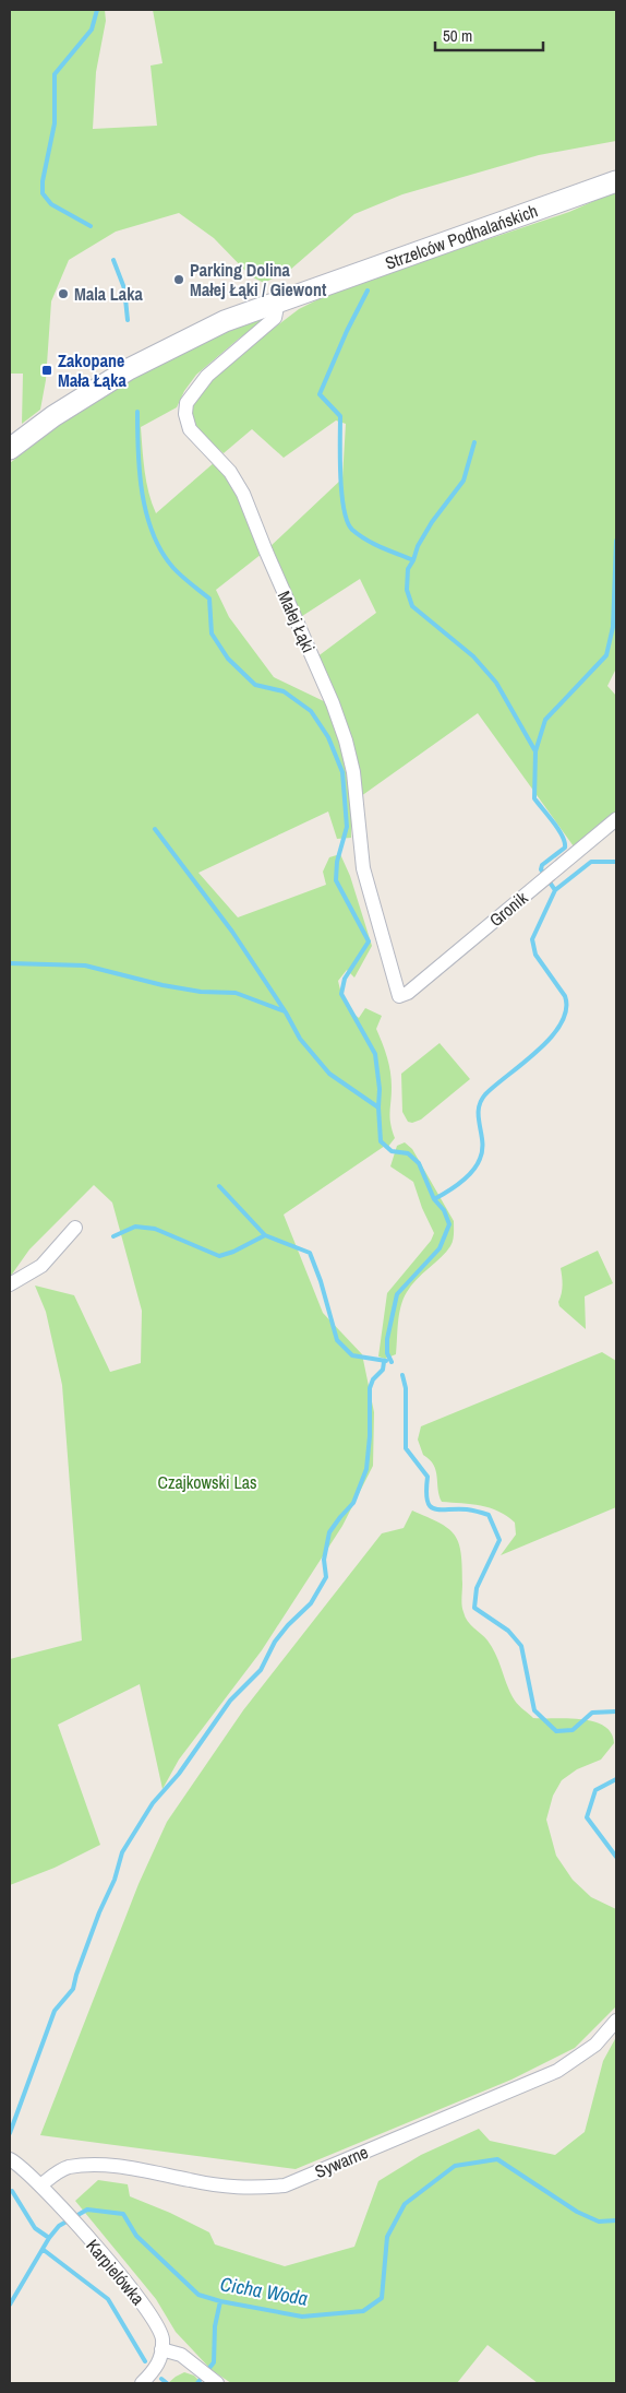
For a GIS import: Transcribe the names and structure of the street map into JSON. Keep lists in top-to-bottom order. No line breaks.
{"streets":{"main road":["Strzelców Podhalańskich"],"street":["Małej Łąki","Gronik","Sywarne","Karpielówka"]},"crossings":[["Strzelców Podhalańskich","Małej Łąki"],["Małej Łąki","Gronik"],["Sywarne","Karpielówka"]],"water":["Cicha Woda"],"parks":["Czajkowski Las"],"places":{"other":["Parking Dolina Małej Łąki / Giewont","Mala Laka"],"transit":["Zakopane Mała Łąka"]},"scale_bar":"50 m"}
